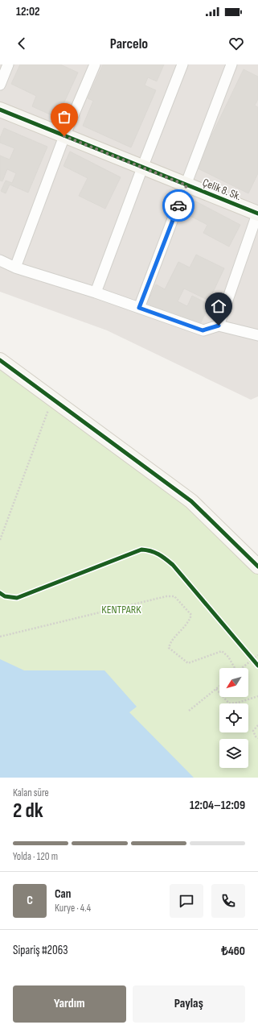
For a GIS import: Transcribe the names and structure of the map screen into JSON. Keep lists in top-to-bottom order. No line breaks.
{"streets":{"street":["Çelik 8. Sk."]},"parks":["KENTPARK"],"north":"bottom left","page":{"status":"12:02","header":"Parcelo","heading":["2 dk","Kalan süre","12:04–12:09"],"panel":["Can","Kurye · 4.4","Sipariş #2063","₺460"],"bar":"Yolda · 120 m","round":"C","buttons":["Yardım","Paylaş"]}}
